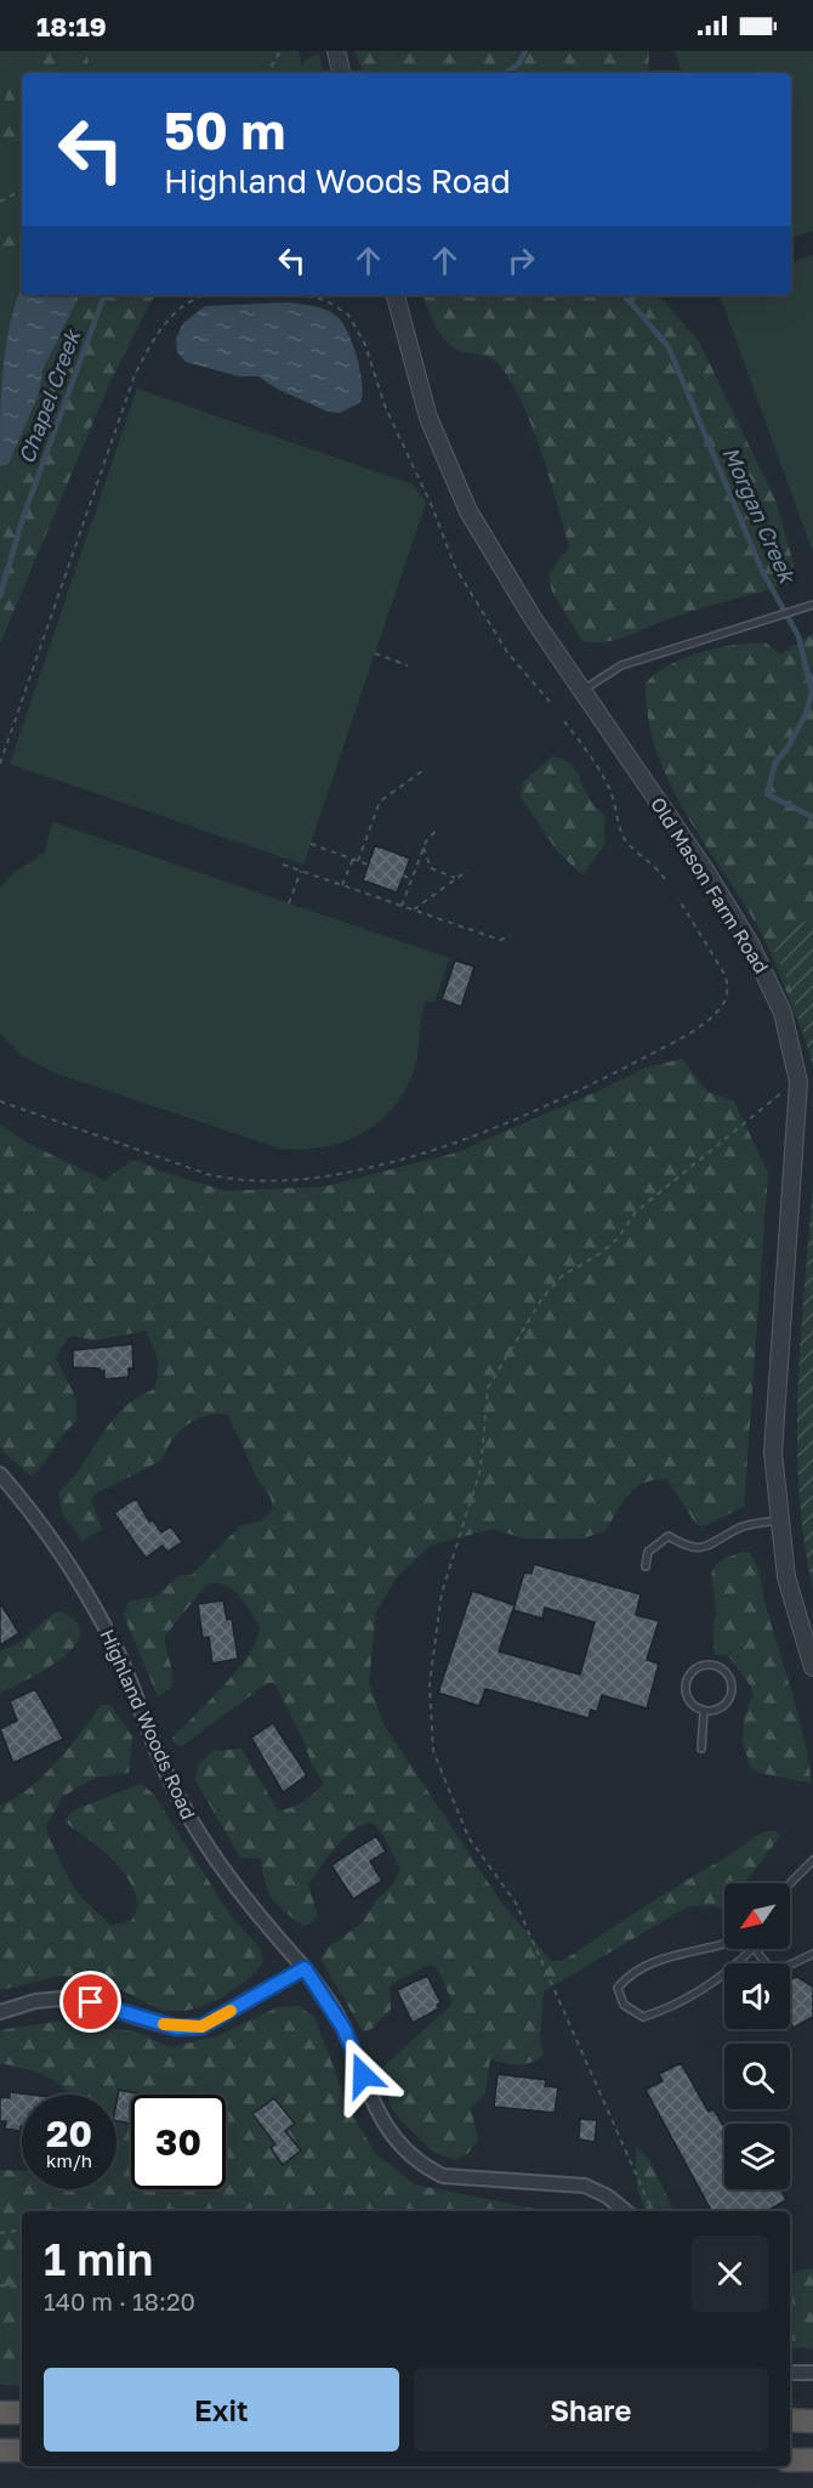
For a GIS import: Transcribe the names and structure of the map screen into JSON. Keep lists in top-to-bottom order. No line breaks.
{"streets":{"street":["Old Mason Farm Road","Highland Woods Road"]},"water":["Chapel Creek","Morgan Creek"],"north":"bottom left","page":{"status":"18:19","turn":["50 m","Highland Woods Road"],"speed":"20 km/h","limit":"30","heading":["1 min","140 m · 18:20"],"buttons":["Exit","Share"]}}
